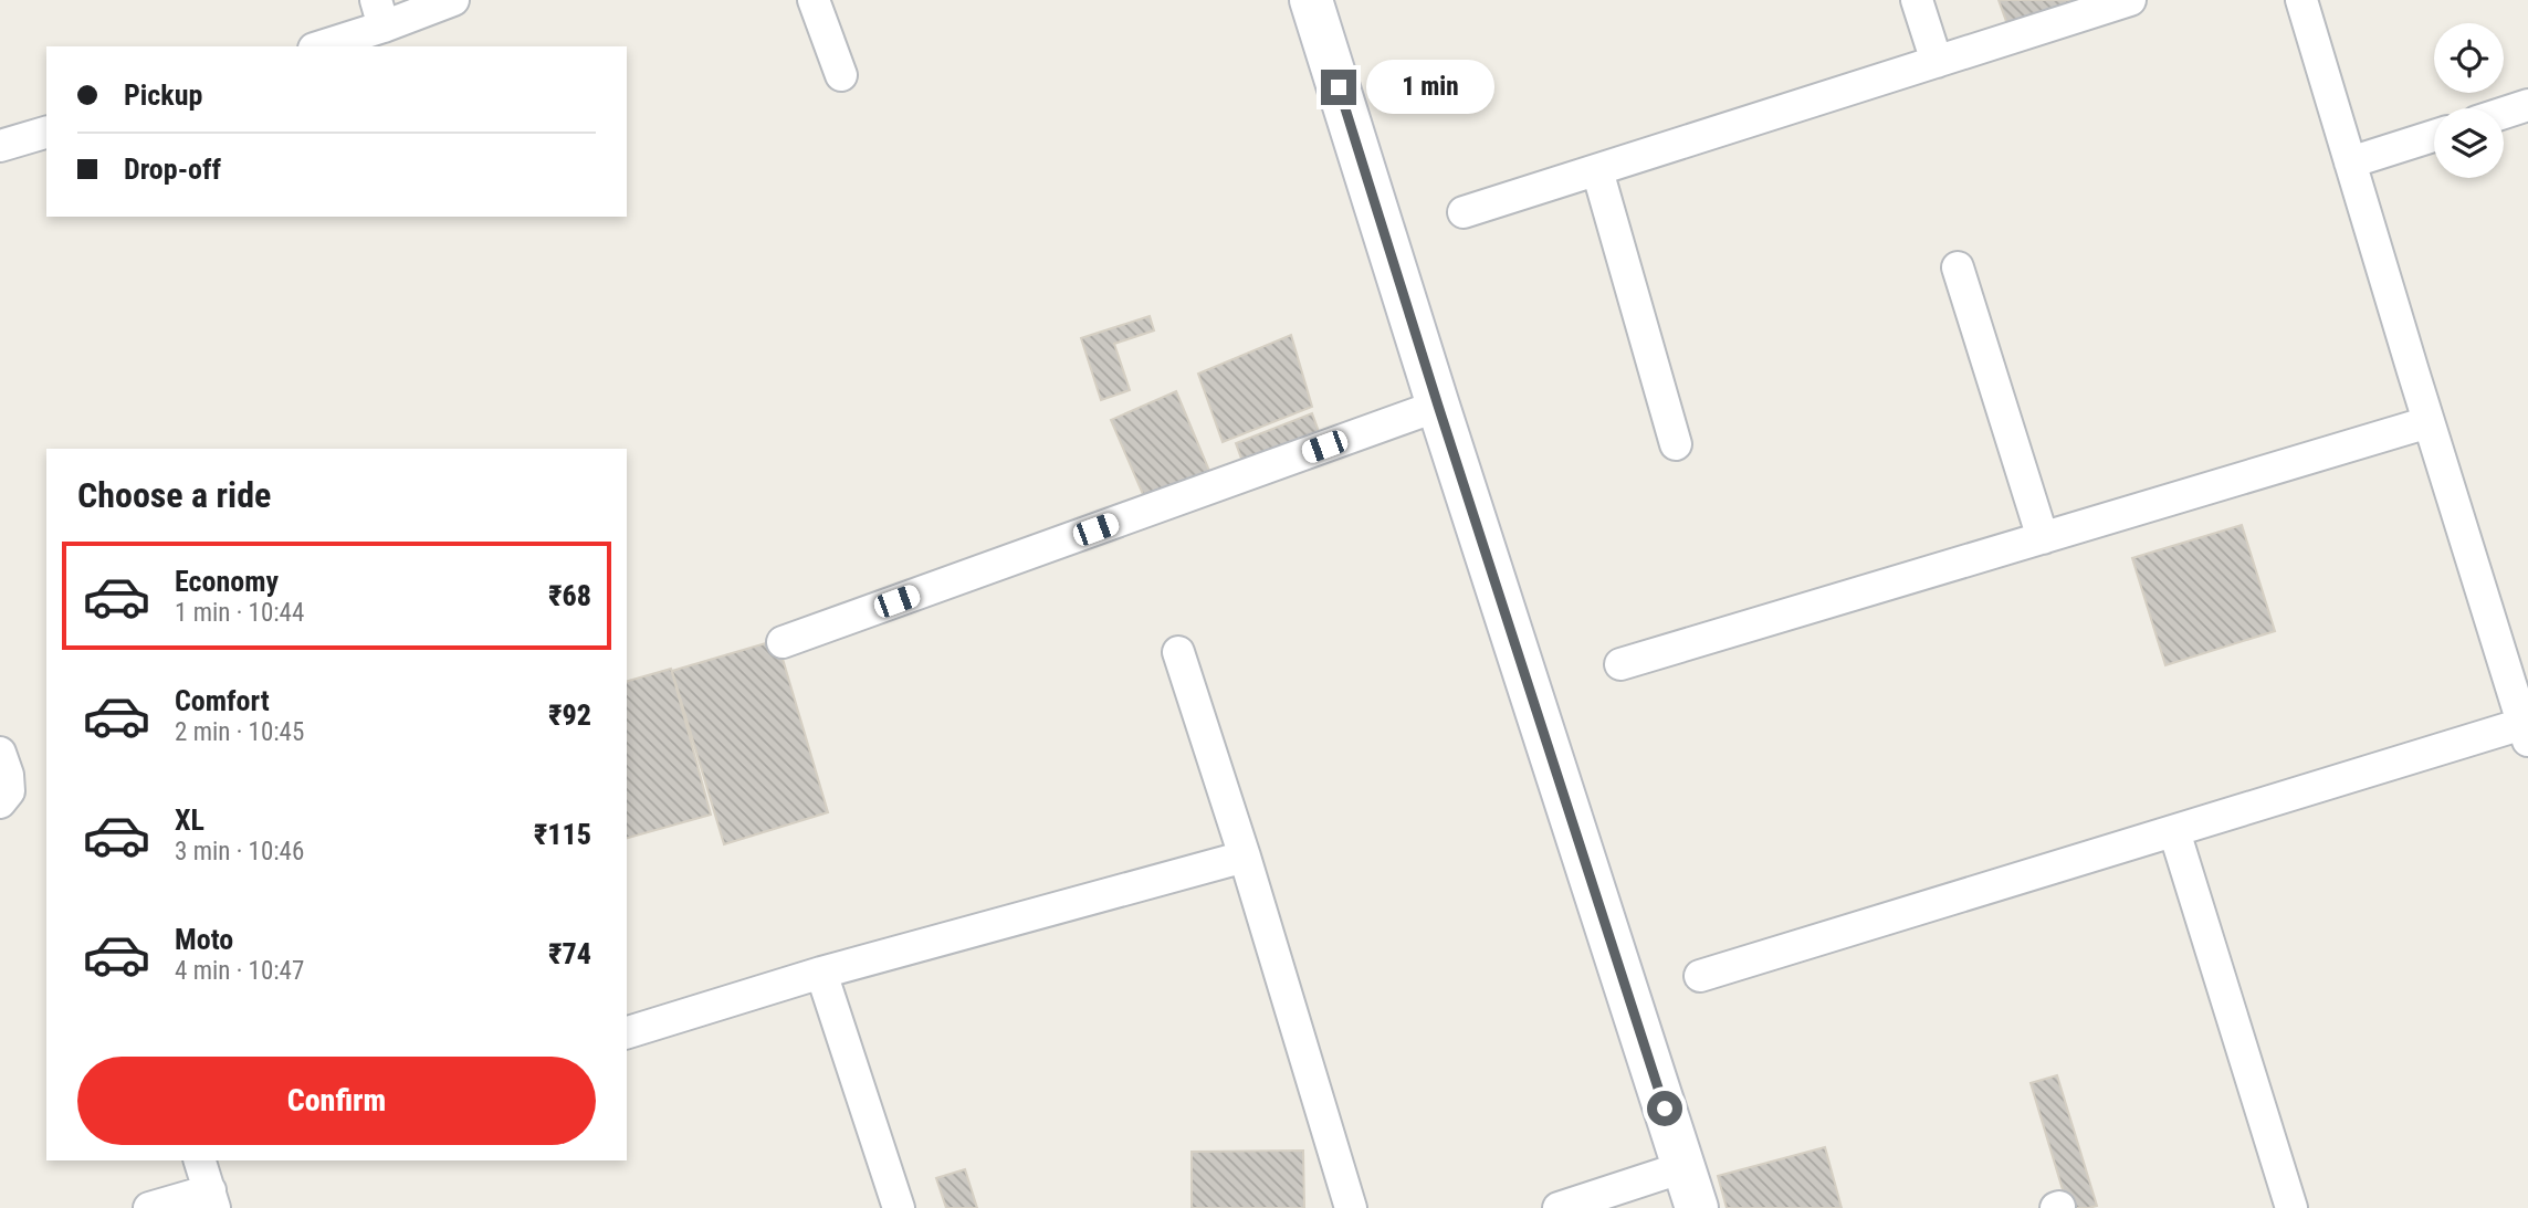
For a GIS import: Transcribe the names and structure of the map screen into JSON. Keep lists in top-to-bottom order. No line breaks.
{"page":{"banner":["Pickup","Drop-off"],"bubble":"1 min","heading":"Choose a ride","list":[{"name":"Economy","note":"1 min · 10:44","value":"₹68"},{"name":"Comfort","note":"2 min · 10:45","value":"₹92"},{"name":"XL","note":"3 min · 10:46","value":"₹115"},{"name":"Moto","note":"4 min · 10:47","value":"₹74"}],"buttons":"Confirm"}}
